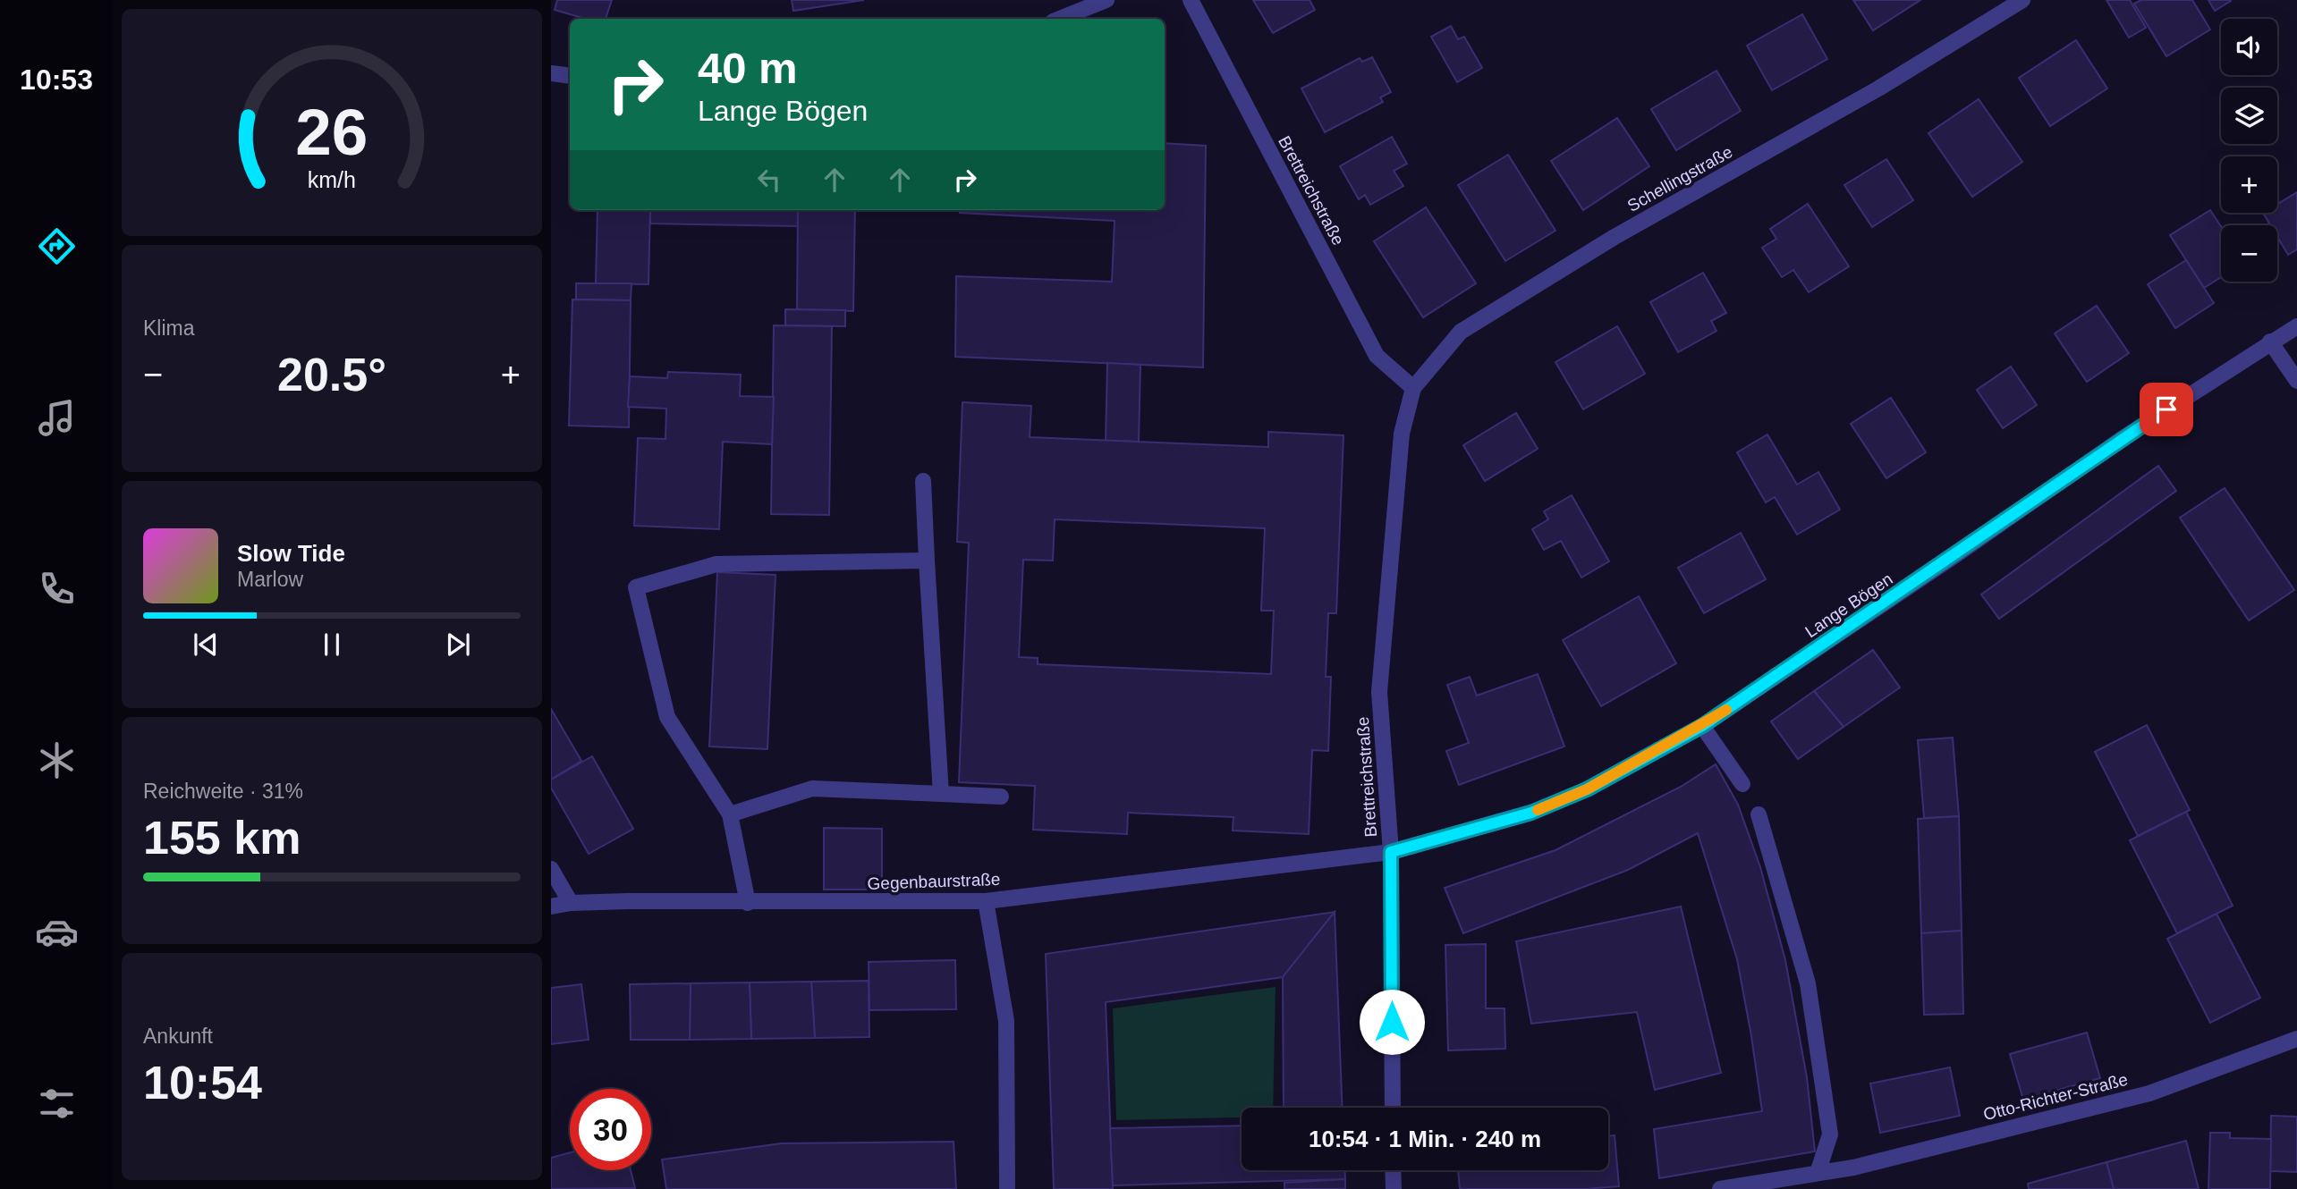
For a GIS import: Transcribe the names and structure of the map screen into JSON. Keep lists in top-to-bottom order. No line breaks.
{"streets":{"street":["Schellingstraße","Brettreichstraße","Lange Bögen","Gegenbaurstraße","Otto-Richter-Straße"]},"crossings":[["Schellingstraße","Brettreichstraße"],["Brettreichstraße","Lange Bögen"],["Brettreichstraße","Gegenbaurstraße"],["Lange Bögen","Gegenbaurstraße"]],"page":{"tabs":"10:53","map_buttons":["+","−"],"turn":["40 m","Lange Bögen"],"tile":["Klima",["Reichweite · 31%","155 km"],["Ankunft","10:54"]],"heat":["−","20.5°","+"],"song":["Slow Tide","Marlow"],"limit":"30","trip":"10:54 · 1 Min. · 240 m","gauge":["26","km/h"]}}
